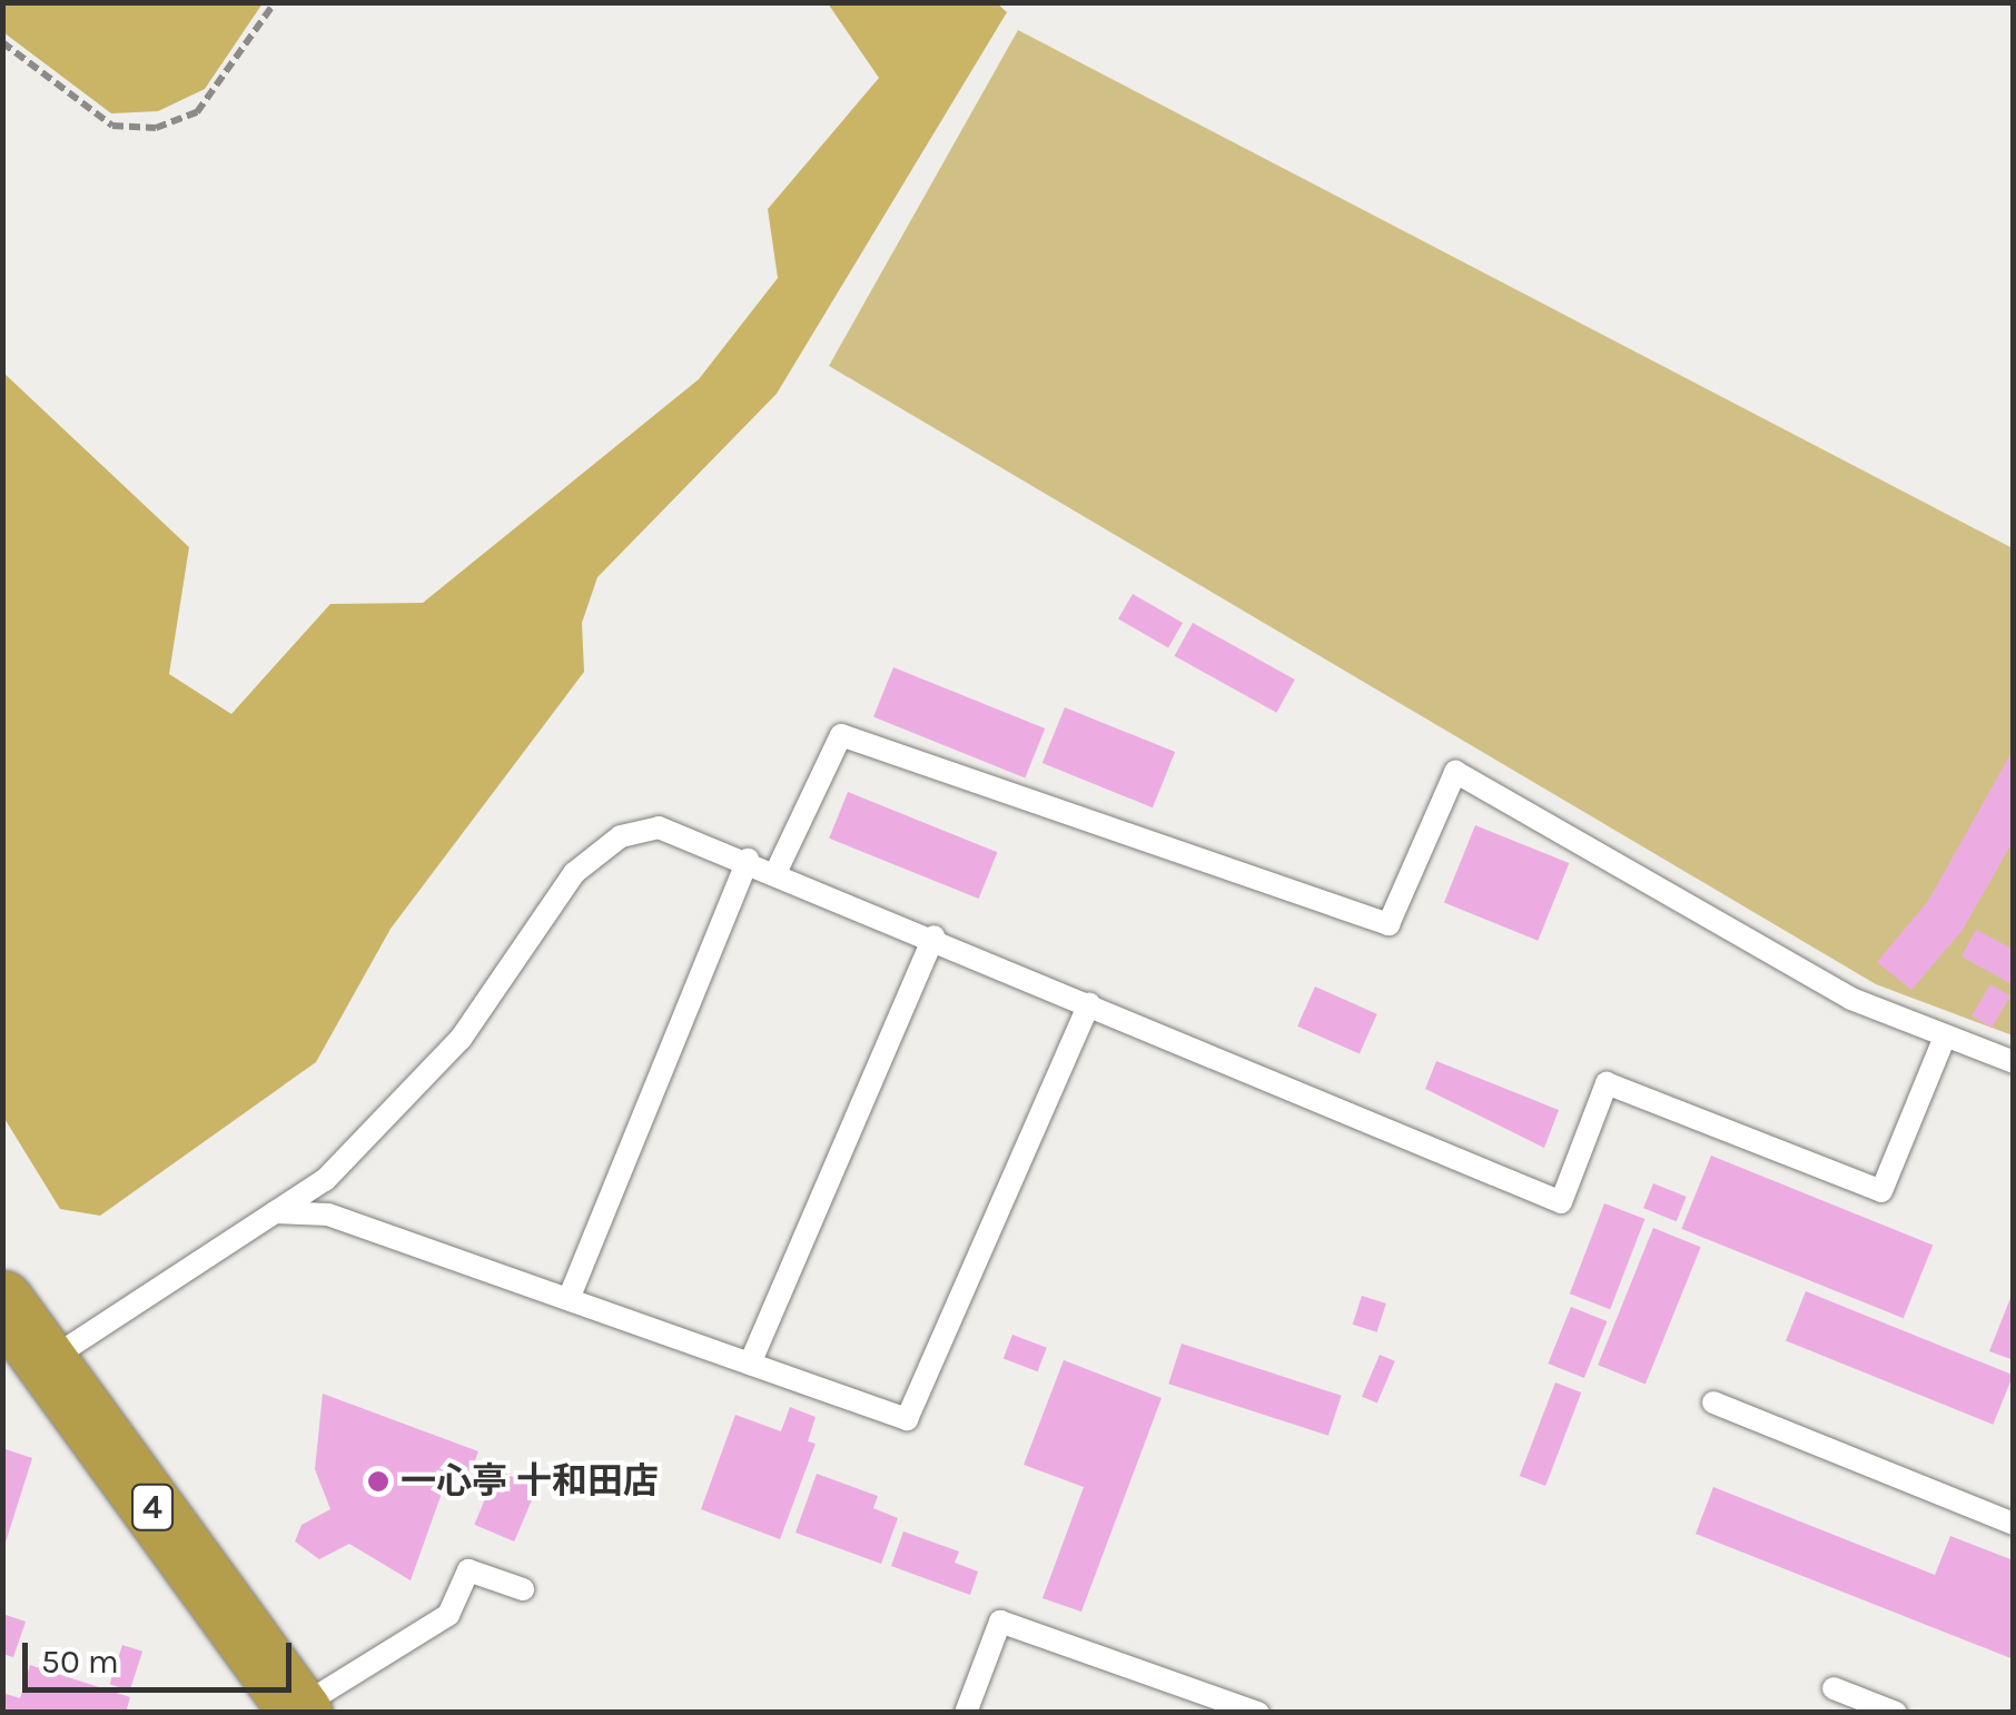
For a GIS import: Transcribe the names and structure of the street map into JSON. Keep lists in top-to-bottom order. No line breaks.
{"streets":{"highway":["4"]},"places":["一心亭 十和田店"],"scale_bar":"50 m"}
